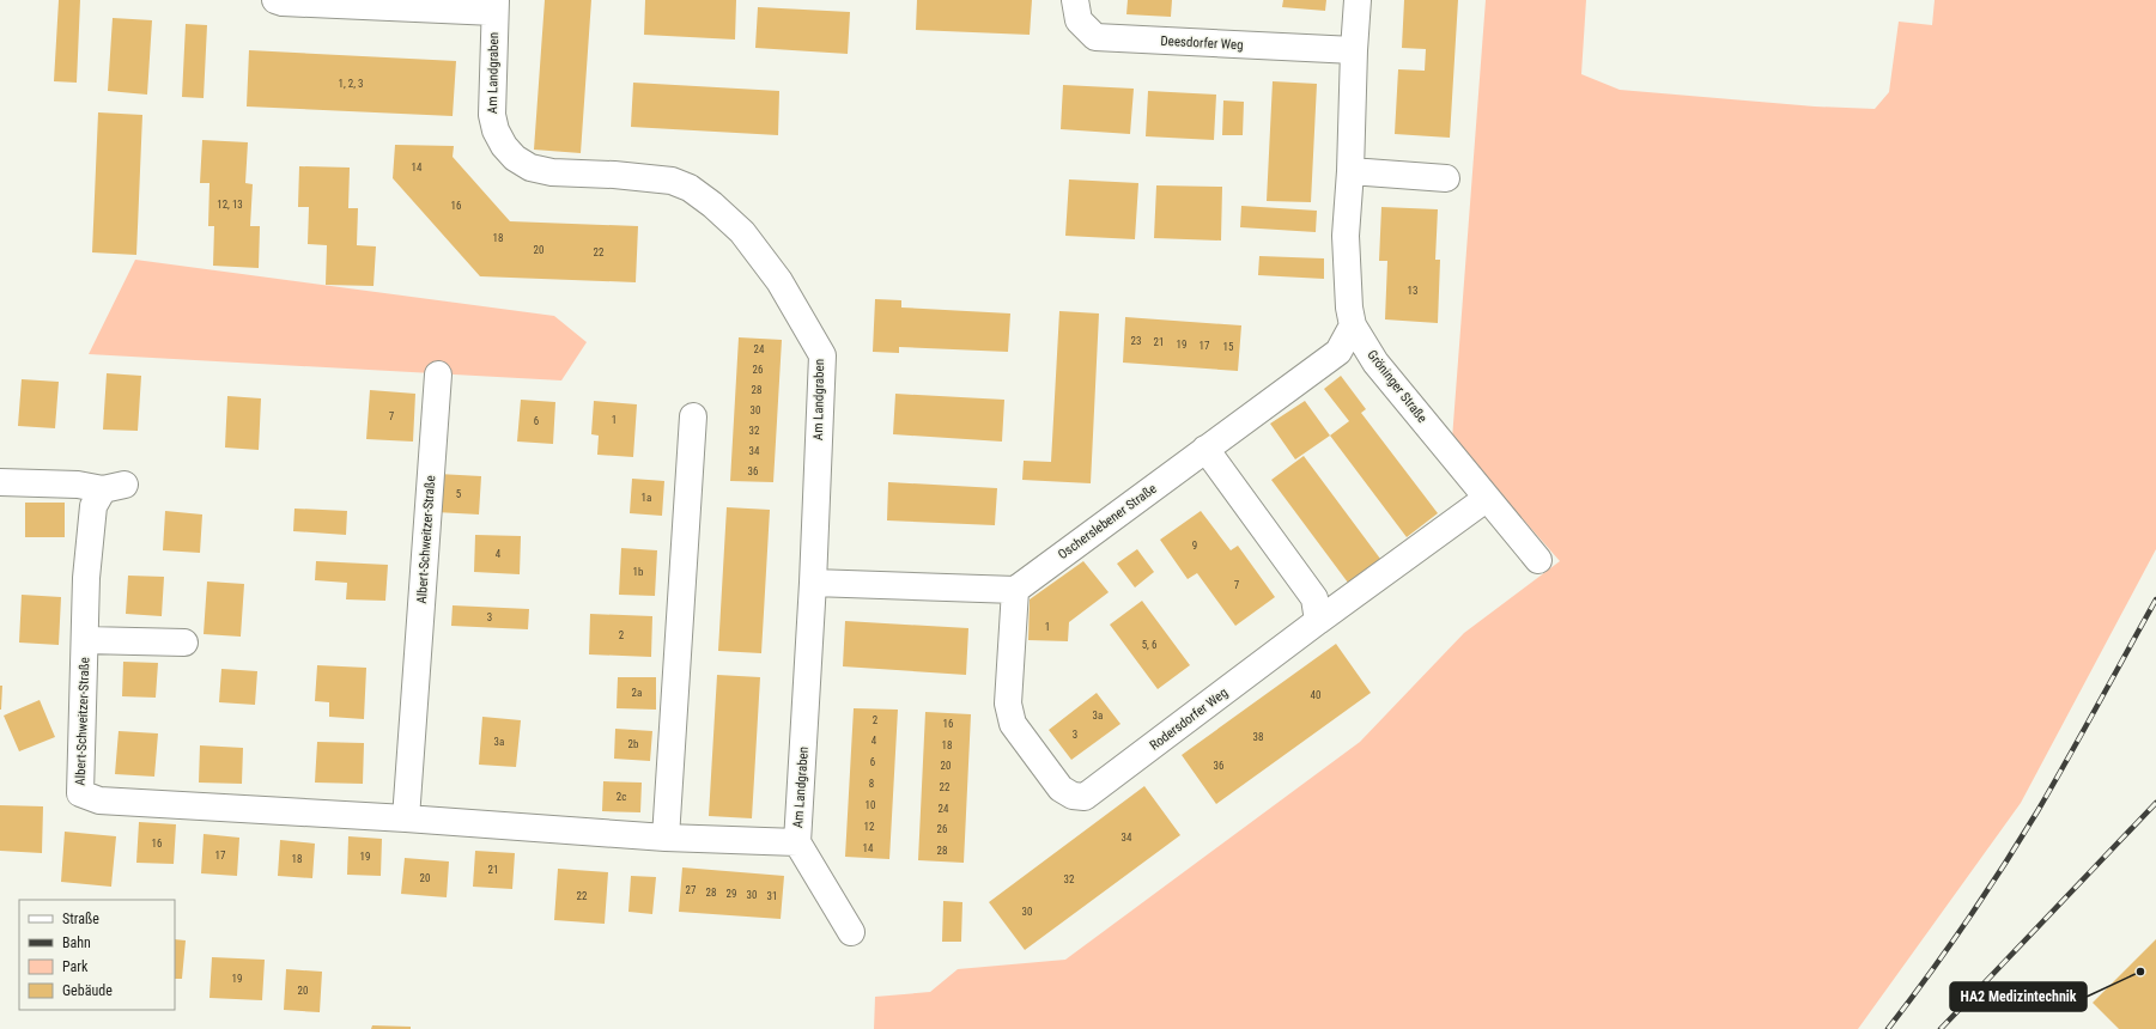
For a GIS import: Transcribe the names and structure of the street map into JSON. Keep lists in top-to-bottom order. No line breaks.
{"streets":{"street":["Deesdorfer Weg","Am Landgraben","Gröninger Straße","Oscherslebener Straße","Albert-Schweitzer-Straße","Rodersdorfer Weg"]},"crossings":[["Deesdorfer Weg","Gröninger Straße"],["Am Landgraben","Albert-Schweitzer-Straße"],["Gröninger Straße","Oscherslebener Straße"],["Oscherslebener Straße","Rodersdorfer Weg"]],"places":["HA2 Medizintechnik"],"house_numbers":["1, 2, 3","14","12, 13","16","18","20","22","13","23","21","19","17","15","24","26","28","30","7","1","6","32","34","36","5","1a","9","4","1b","7","3","1","2","5, 6","2a","40","3a","2","16","3","38","4","3a","2b","18","6","20","36","8","22","2c","10","24","12","26","34","16","14","28","17","19","18","21","20","32","27","28","29","30","22","31","30","19","20"],"legend":["Straße","Bahn","Park","Gebäude"]}
